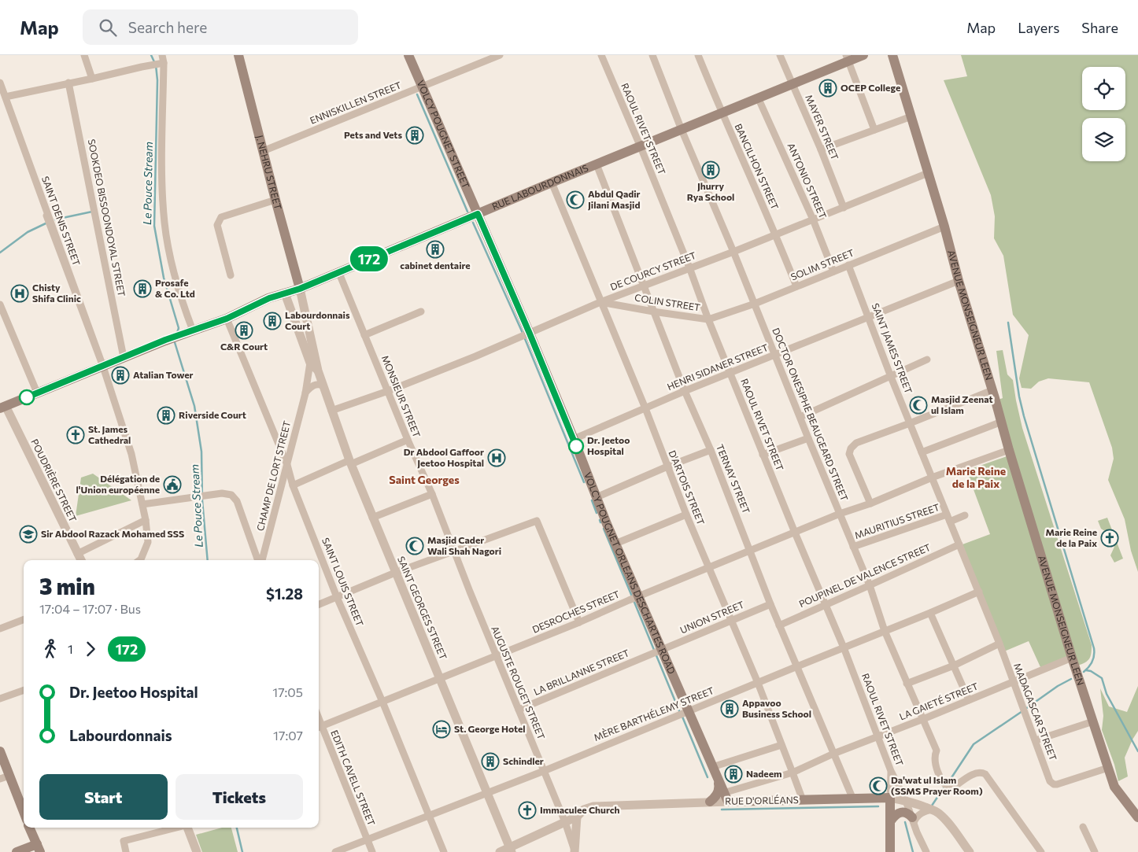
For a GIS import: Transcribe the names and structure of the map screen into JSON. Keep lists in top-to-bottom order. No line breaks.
{"streets":{"main road":["VOLCY POUGNET STREET","J. NEHRU STREET","RUE LABOURDONNAIS","AVENUE MONSEIGNEUR LEEN","VOLCY POUGNET ORLEANS DESCHARTES ROAD","RUE D'ORLÉANS"],"street":["ENNISKILLEN STREET","MAYER STREET","RAOUL RIVET STREET","BANCILHON STREET","ANTONIO STREET","SOOKDEO BISSOONDOYAL STREET","SAINT DENIS STREET","SOLIM STREET","DE COURCY STREET","COLIN STREET","SAINT JAMES STREET","HENRI SIDANER STREET","MONSIEUR STREET","DOCTOR ONESIPHE BEAUGEARD STREET","CHAMP DE LORT STREET","TERNAY STREET","POUDRIÈRE STREET","D'ARTOIS STREET","MAURITIUS STREET","POUPINEL DE VALENCE STREET","SAINT LOUIS STREET","SAINT GEORGES STREET","DESROCHES STREET","UNION STREET","LA BRILLANNE STREET","AUGUSTE ROUGET STREET","LA GAIETÉ STREET","MADAGASCAR STREET","MÈRE BARTHÉLEMY STREET","EDITH CAVELL STREET"]},"crossings":[["ENNISKILLEN STREET","VOLCY POUGNET STREET"],["ENNISKILLEN STREET","J. NEHRU STREET"],["MAYER STREET","RUE LABOURDONNAIS"],["MAYER STREET","DE COURCY STREET"],["RAOUL RIVET STREET","RUE LABOURDONNAIS"],["RAOUL RIVET STREET","SOLIM STREET"],["RAOUL RIVET STREET","DE COURCY STREET"],["RAOUL RIVET STREET","COLIN STREET"],["RAOUL RIVET STREET","HENRI SIDANER STREET"],["RAOUL RIVET STREET","POUPINEL DE VALENCE STREET"],["RAOUL RIVET STREET","DESROCHES STREET"],["RAOUL RIVET STREET","LA GAIETÉ STREET"],["RAOUL RIVET STREET","MÈRE BARTHÉLEMY STREET"],["RAOUL RIVET STREET","RUE D'ORLÉANS"],["VOLCY POUGNET STREET","RUE LABOURDONNAIS"],["VOLCY POUGNET STREET","VOLCY POUGNET ORLEANS DESCHARTES ROAD"],["BANCILHON STREET","RUE LABOURDONNAIS"],["BANCILHON STREET","SOLIM STREET"],["BANCILHON STREET","DE COURCY STREET"],["J. NEHRU STREET","RUE LABOURDONNAIS"],["J. NEHRU STREET","SAINT GEORGES STREET"],["ANTONIO STREET","RUE LABOURDONNAIS"],["ANTONIO STREET","SOLIM STREET"],["ANTONIO STREET","DE COURCY STREET"],["RUE LABOURDONNAIS","SOOKDEO BISSOONDOYAL STREET"],["RUE LABOURDONNAIS","SAINT DENIS STREET"],["RUE LABOURDONNAIS","MONSIEUR STREET"],["RUE LABOURDONNAIS","DOCTOR ONESIPHE BEAUGEARD STREET"],["RUE LABOURDONNAIS","TERNAY STREET"],["RUE LABOURDONNAIS","POUDRIÈRE STREET"],["RUE LABOURDONNAIS","D'ARTOIS STREET"],["RUE LABOURDONNAIS","VOLCY POUGNET ORLEANS DESCHARTES ROAD"],["RUE LABOURDONNAIS","SAINT LOUIS STREET"],["RUE LABOURDONNAIS","SAINT GEORGES STREET"],["SOLIM STREET","COLIN STREET"],["SOLIM STREET","AVENUE MONSEIGNEUR LEEN"],["SOLIM STREET","SAINT JAMES STREET"],["SOLIM STREET","DOCTOR ONESIPHE BEAUGEARD STREET"],["DE COURCY STREET","COLIN STREET"],["DE COURCY STREET","AVENUE MONSEIGNEUR LEEN"],["DE COURCY STREET","MONSIEUR STREET"],["DE COURCY STREET","DOCTOR ONESIPHE BEAUGEARD STREET"],["DE COURCY STREET","TERNAY STREET"],["DE COURCY STREET","D'ARTOIS STREET"],["DE COURCY STREET","VOLCY POUGNET ORLEANS DESCHARTES ROAD"],["DE COURCY STREET","SAINT GEORGES STREET"],["COLIN STREET","TERNAY STREET"],["COLIN STREET","D'ARTOIS STREET"],["AVENUE MONSEIGNEUR LEEN","HENRI SIDANER STREET"],["AVENUE MONSEIGNEUR LEEN","DESROCHES STREET"],["AVENUE MONSEIGNEUR LEEN","LA GAIETÉ STREET"],["AVENUE MONSEIGNEUR LEEN","MADAGASCAR STREET"],["SAINT JAMES STREET","HENRI SIDANER STREET"],["SAINT JAMES STREET","MAURITIUS STREET"],["SAINT JAMES STREET","POUPINEL DE VALENCE STREET"],["SAINT JAMES STREET","DESROCHES STREET"],["SAINT JAMES STREET","MADAGASCAR STREET"],["SAINT JAMES STREET","MÈRE BARTHÉLEMY STREET"],["HENRI SIDANER STREET","DOCTOR ONESIPHE BEAUGEARD STREET"],["HENRI SIDANER STREET","TERNAY STREET"],["HENRI SIDANER STREET","D'ARTOIS STREET"],["HENRI SIDANER STREET","VOLCY POUGNET ORLEANS DESCHARTES ROAD"],["MONSIEUR STREET","AUGUSTE ROUGET STREET"],["DOCTOR ONESIPHE BEAUGEARD STREET","MAURITIUS STREET"],["DOCTOR ONESIPHE BEAUGEARD STREET","POUPINEL DE VALENCE STREET"],["DOCTOR ONESIPHE BEAUGEARD STREET","DESROCHES STREET"],["DOCTOR ONESIPHE BEAUGEARD STREET","LA GAIETÉ STREET"],["DOCTOR ONESIPHE BEAUGEARD STREET","MÈRE BARTHÉLEMY STREET"],["CHAMP DE LORT STREET","SAINT LOUIS STREET"],["CHAMP DE LORT STREET","SAINT GEORGES STREET"],["TERNAY STREET","POUPINEL DE VALENCE STREET"],["TERNAY STREET","DESROCHES STREET"],["TERNAY STREET","UNION STREET"],["TERNAY STREET","LA GAIETÉ STREET"],["TERNAY STREET","MÈRE BARTHÉLEMY STREET"],["TERNAY STREET","RUE D'ORLÉANS"],["D'ARTOIS STREET","DESROCHES STREET"],["D'ARTOIS STREET","UNION STREET"],["D'ARTOIS STREET","LA GAIETÉ STREET"],["D'ARTOIS STREET","MÈRE BARTHÉLEMY STREET"],["D'ARTOIS STREET","RUE D'ORLÉANS"],["VOLCY POUGNET ORLEANS DESCHARTES ROAD","DESROCHES STREET"],["VOLCY POUGNET ORLEANS DESCHARTES ROAD","UNION STREET"],["VOLCY POUGNET ORLEANS DESCHARTES ROAD","LA BRILLANNE STREET"],["VOLCY POUGNET ORLEANS DESCHARTES ROAD","LA GAIETÉ STREET"],["VOLCY POUGNET ORLEANS DESCHARTES ROAD","MÈRE BARTHÉLEMY STREET"],["VOLCY POUGNET ORLEANS DESCHARTES ROAD","RUE D'ORLÉANS"],["SAINT LOUIS STREET","DESROCHES STREET"],["SAINT LOUIS STREET","MÈRE BARTHÉLEMY STREET"],["SAINT GEORGES STREET","DESROCHES STREET"],["SAINT GEORGES STREET","MÈRE BARTHÉLEMY STREET"],["SAINT GEORGES STREET","RUE D'ORLÉANS"],["DESROCHES STREET","AUGUSTE ROUGET STREET"],["DESROCHES STREET","EDITH CAVELL STREET"],["UNION STREET","LA BRILLANNE STREET"],["LA BRILLANNE STREET","AUGUSTE ROUGET STREET"],["AUGUSTE ROUGET STREET","MÈRE BARTHÉLEMY STREET"],["AUGUSTE ROUGET STREET","RUE D'ORLÉANS"],["LA GAIETÉ STREET","MADAGASCAR STREET"],["LA GAIETÉ STREET","RUE D'ORLÉANS"],["MADAGASCAR STREET","MÈRE BARTHÉLEMY STREET"],["MÈRE BARTHÉLEMY STREET","EDITH CAVELL STREET"]],"districts":["Marie Reine de la Paix","Saint Georges"],"water":["Le Pouce Stream"],"places":{"building":["OCEP College","Pets and Vets","Jhurry Rya School","cabinet dentaire","Prosafe & Co. Ltd","Labourdonnais Court","C&R Court","Atalian Tower","Riverside Court","Appavoo Business School","Schindler","Nadeem"],"mosque":["Abdul Qadir Jilani Masjid","Masjid Zeenat ul Islam","Masjid Cader Wali Shah Nagori","Da'wat ul Islam (SSMS Prayer Room)"],"hospital":["Chisty Shifa Clinic","Dr Abdool Gaffoor Jeetoo Hospital"],"church":["St. James Cathedral","Marie Reine de la Paix","Immaculee Church"],"other":["Dr. Jeetoo Hospital"],"public building":["Délégation de l'Union européenne"],"school or university":["Sir Abdool Razack Mohamed SSS"],"hotel":["St. George Hotel"]},"lines":["bus line 172"],"page":{"header":"Map","search":"Search here","nav":["Map","Layers","Share"],"on_map":"172","heading":["3 min","17:04 – 17:07 · Bus","$1.28"],"legs":["1","172"],"list":[{"name":"Dr. Jeetoo Hospital","value":"17:05"},{"name":"Labourdonnais","value":"17:07"}],"buttons":["Start","Tickets"]}}
